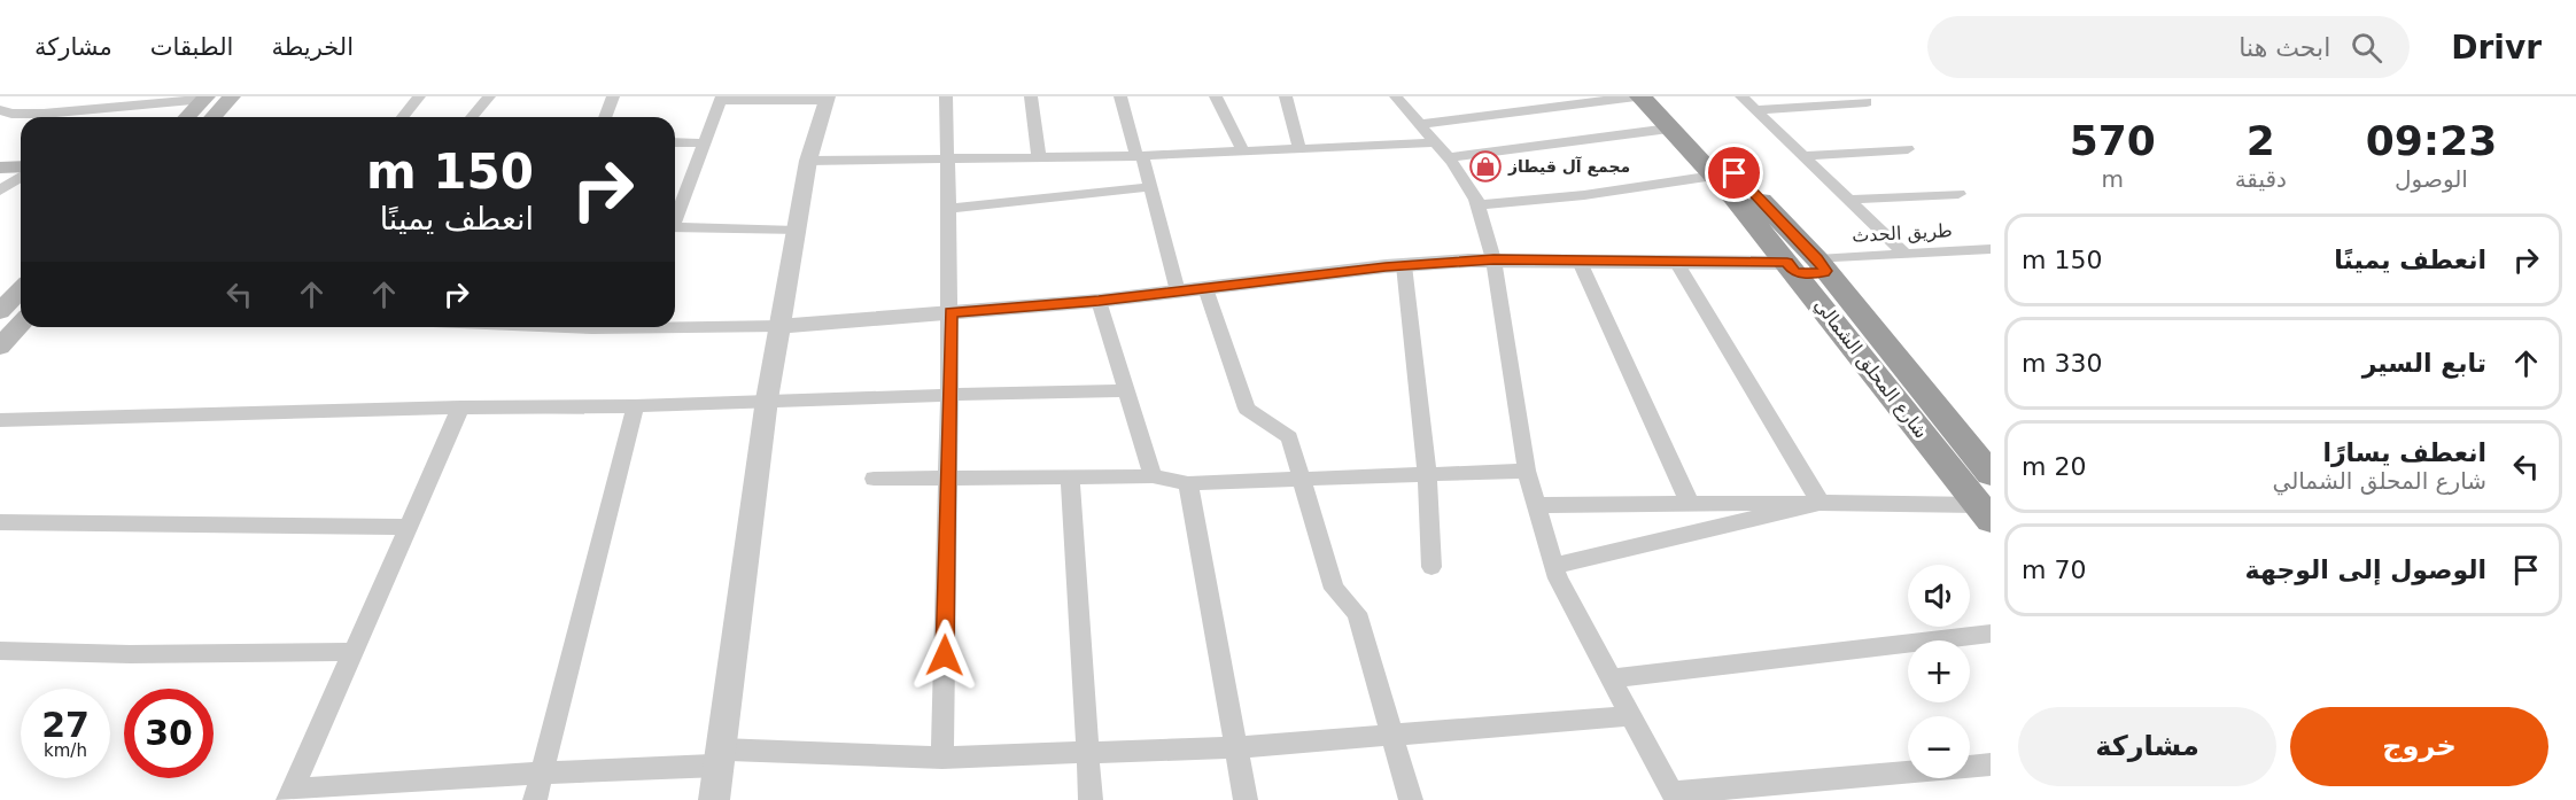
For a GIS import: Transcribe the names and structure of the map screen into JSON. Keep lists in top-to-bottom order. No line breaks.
{"streets":{"highway":["شارع المحلق الشمالي"],"street":["طريق الحدث"]},"crossings":[["طريق الحدث","شارع المحلق الشمالي"]],"places":{"shop":["مجمع آل قيطاز"]},"page":{"header":"Drivr","search":"ابحث هنا","nav":["الخريطة","الطبقات","مشاركة"],"eta":["09:23","الوصول","2","دقيقة","570","m"],"turn":["150 m","انعطف يمينًا"],"list":[{"name":"انعطف يمينًا","value":"150 m"},{"name":"تابع السير","value":"330 m"},{"name":"انعطف يسارًا","note":"شارع المحلق الشمالي","value":"20 m"},{"name":"الوصول إلى الوجهة","value":"70 m"}],"map_buttons":["+","−"],"speed":"27 km/h","limit":"30","buttons":["خروج","مشاركة"]}}
